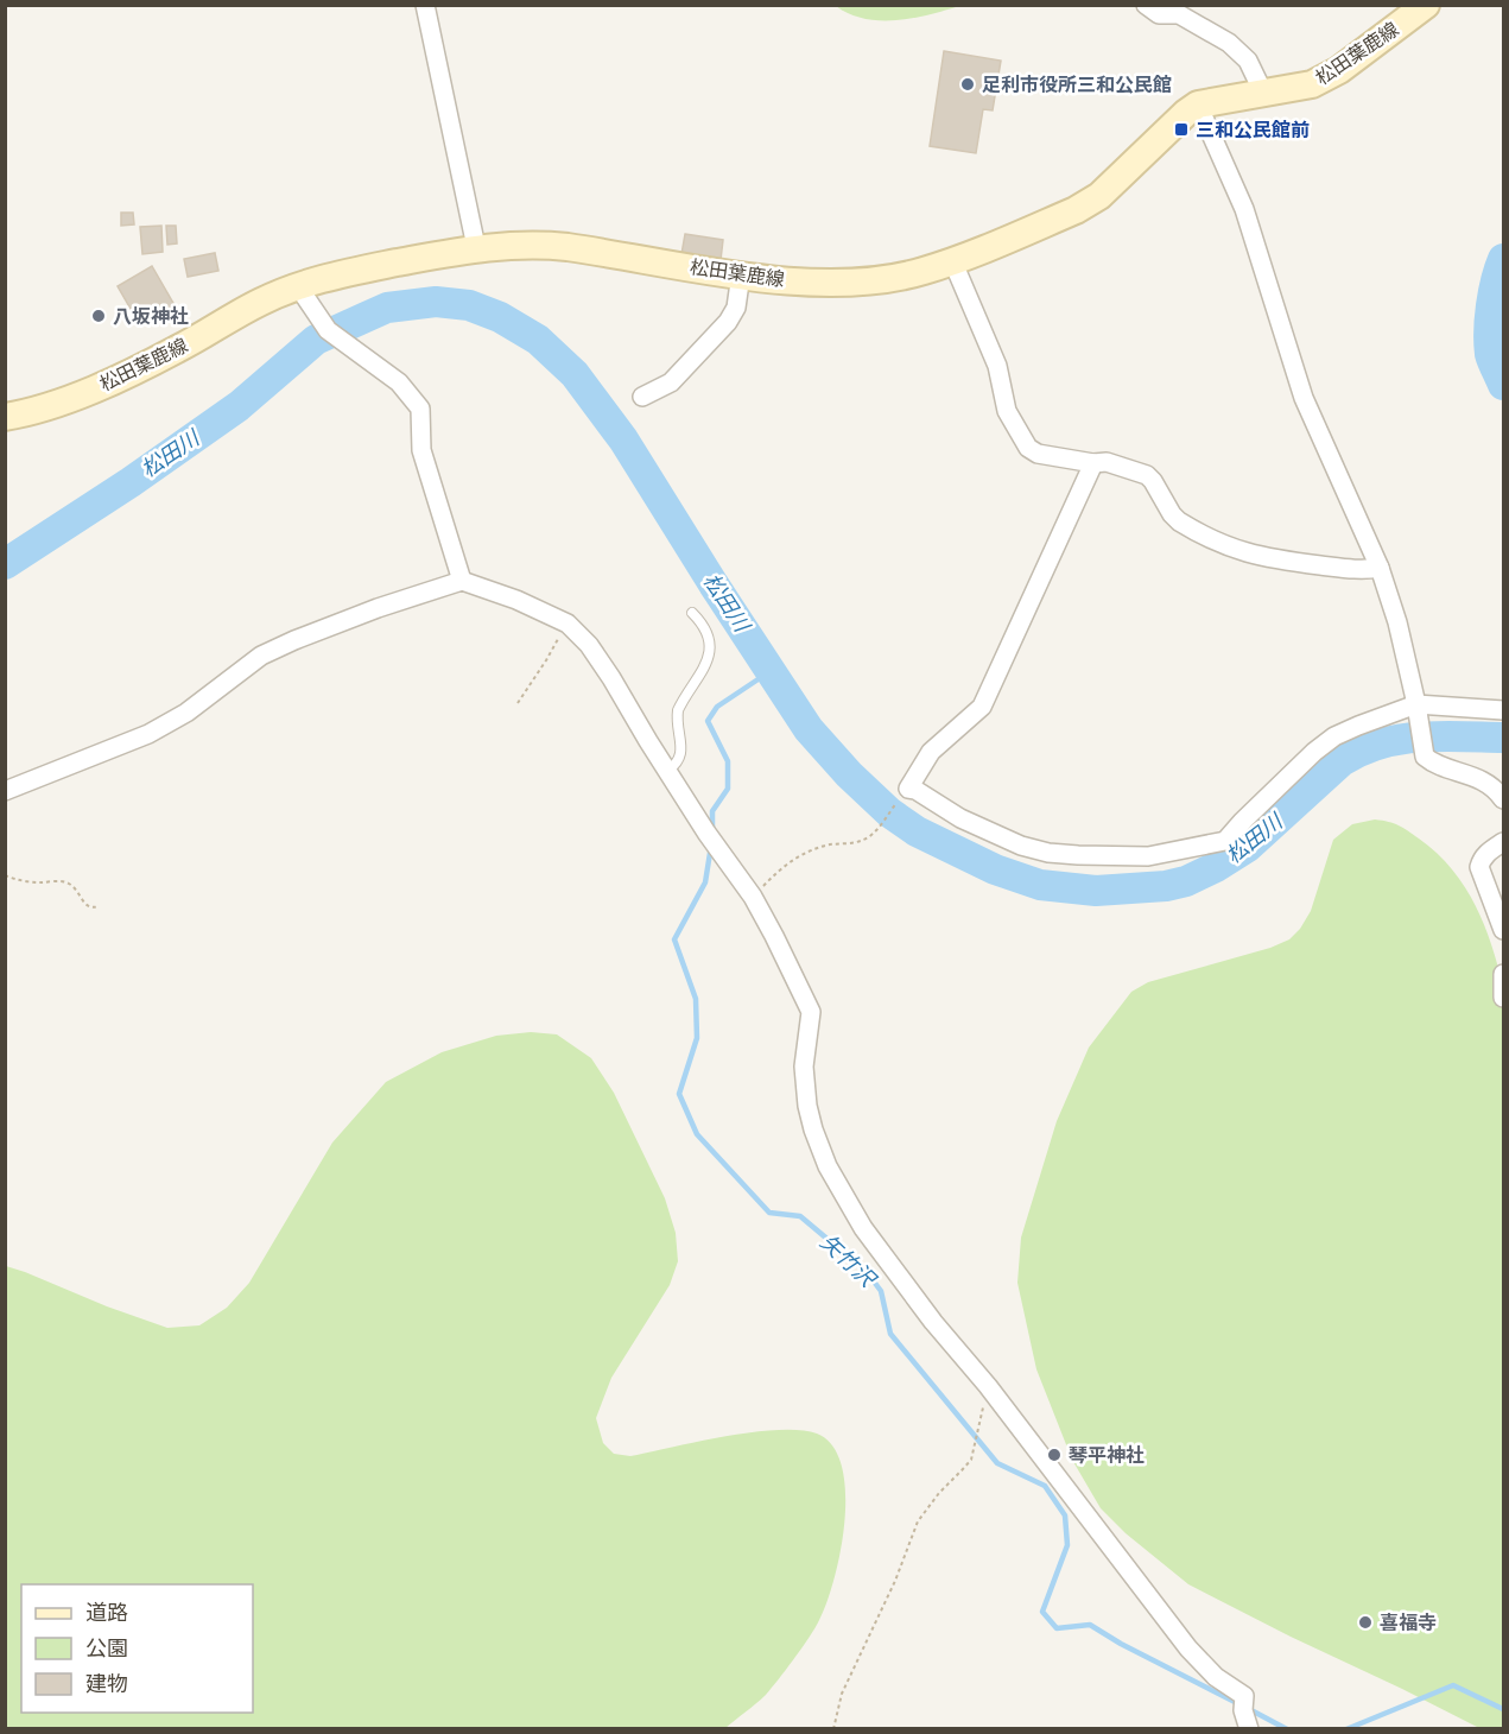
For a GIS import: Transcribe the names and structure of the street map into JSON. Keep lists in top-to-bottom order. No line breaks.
{"streets":{"main road":["松田葉鹿線"]},"water":["松田川","矢竹沢"],"places":{"other":["足利市役所三和公民館","八坂神社","琴平神社","喜福寺"],"transit":["三和公民館前"]},"legend":["道路","公園","建物"]}
